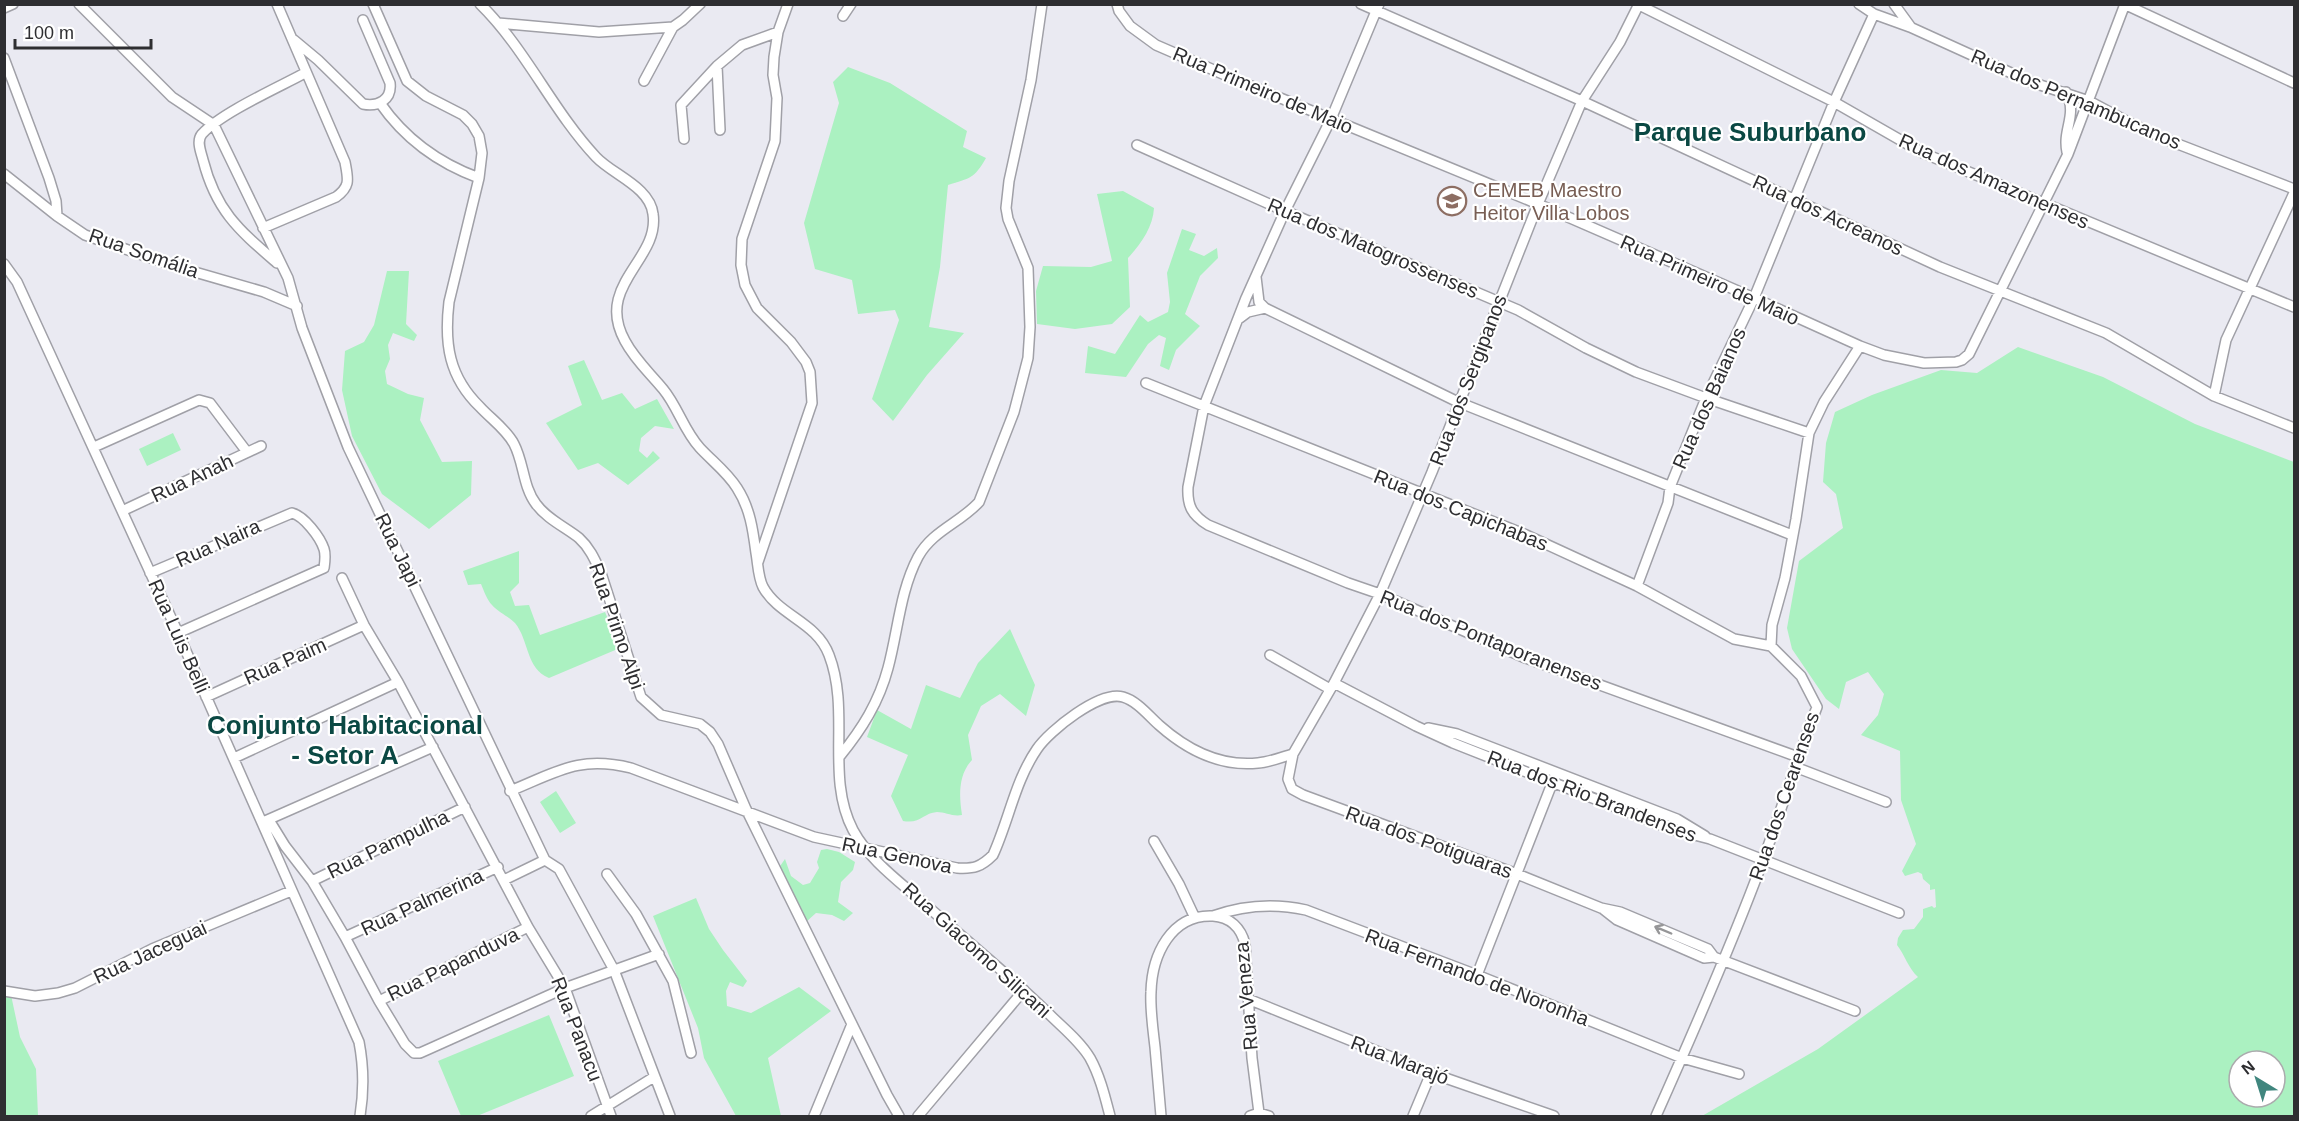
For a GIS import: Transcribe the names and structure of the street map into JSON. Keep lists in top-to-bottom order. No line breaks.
{"streets":{"street":["Rua Primeiro de Maio","Rua dos Pernambucanos","Rua dos Amazonenses","Rua dos Acreanos","Rua dos Matogrossenses","Rua Somália","Rua dos Sergipanos","Rua dos Baianos","Rua Anah","Rua dos Capichabas","Rua Naira","Rua Japi","Rua Primo Alpi","Rua Luis Belli","Rua dos Pontaporanenses","Rua Paim","Rua dos Rio Brandenses","Rua dos Cearenses","Rua dos Potiguaras","Rua Pampulha","Rua Genova","Rua Palmerina","Rua Giacomo Silicani","Rua Jaceguai","Rua Papanduva","Rua Fernando de Noronha","Rua Veneza","Rua Panacu","Rua Marajó"]},"crossings":[["Rua Primeiro de Maio","Rua dos Acreanos"],["Rua Primeiro de Maio","Rua dos Sergipanos"],["Rua Primeiro de Maio","Rua dos Baianos"],["Rua dos Pernambucanos","Rua dos Baianos"],["Rua dos Amazonenses","Rua dos Sergipanos"],["Rua dos Amazonenses","Rua dos Baianos"],["Rua dos Acreanos","Rua dos Sergipanos"],["Rua dos Acreanos","Rua dos Baianos"],["Rua dos Matogrossenses","Rua dos Sergipanos"],["Rua dos Matogrossenses","Rua dos Baianos"],["Rua Somália","Rua Japi"],["Rua dos Sergipanos","Rua dos Capichabas"],["Rua dos Sergipanos","Rua dos Pontaporanenses"],["Rua dos Sergipanos","Rua dos Potiguaras"],["Rua dos Sergipanos","Rua Genova"],["Rua dos Baianos","Rua dos Capichabas"],["Rua Anah","Rua Luis Belli"],["Rua dos Capichabas","Rua dos Pontaporanenses"],["Rua dos Capichabas","Rua dos Cearenses"],["Rua Naira","Rua Luis Belli"],["Rua Japi","Rua Genova"],["Rua Primo Alpi","Rua Genova"],["Rua Luis Belli","Rua Paim"],["Rua Luis Belli","Rua Jaceguai"],["Rua dos Pontaporanenses","Rua dos Cearenses"],["Rua Paim","Rua Panacu"],["Rua dos Cearenses","Rua dos Potiguaras"],["Rua dos Cearenses","Rua Fernando de Noronha"],["Rua dos Potiguaras","Rua Genova"],["Rua Pampulha","Rua Panacu"],["Rua Genova","Rua Giacomo Silicani"],["Rua Palmerina","Rua Panacu"],["Rua Papanduva","Rua Panacu"],["Rua Fernando de Noronha","Rua Veneza"],["Rua Veneza","Rua Marajó"]],"districts":["Parque Suburbano","Conjunto Habitacional - Setor A"],"places":{"school or university":["CEMEB Maestro Heitor Villa Lobos"]},"scale_bar":"100 m","north":"top left"}
